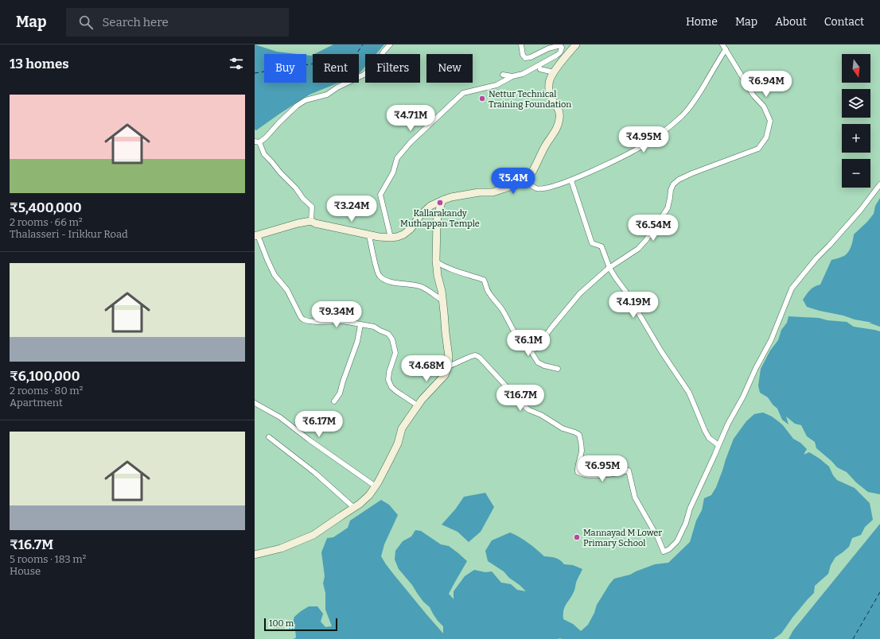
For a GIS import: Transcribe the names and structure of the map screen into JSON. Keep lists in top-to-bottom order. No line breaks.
{"places":["Nettur Technical Training Foundation","Kallarakandy Muthappan Temple","Mannayad M Lower Primary School"],"scale_bar":"100 m","north":"bottom","page":{"header":"Map","search":"Search here","nav":["Home","Map","About","Contact"],"heading":"13 homes","map_buttons":["+","−"],"chip":["Buy","Rent","Filters","New"],"price":["₹6.94M","₹4.71M","₹4.95M","₹5.4M","₹3.24M","₹6.54M","₹4.19M","₹9.34M","₹6.1M","₹4.68M","₹16.7M","₹6.17M","₹6.95M"],"list":[{"name":"₹5,400,000","note":"2 rooms · 66 m² · Thalasseri - Irikkur Road"},{"name":"₹6,100,000","note":"2 rooms · 80 m² · Apartment"},{"name":"₹16.7M","note":"5 rooms · 183 m² · House"}],"scale":"100 m"}}
